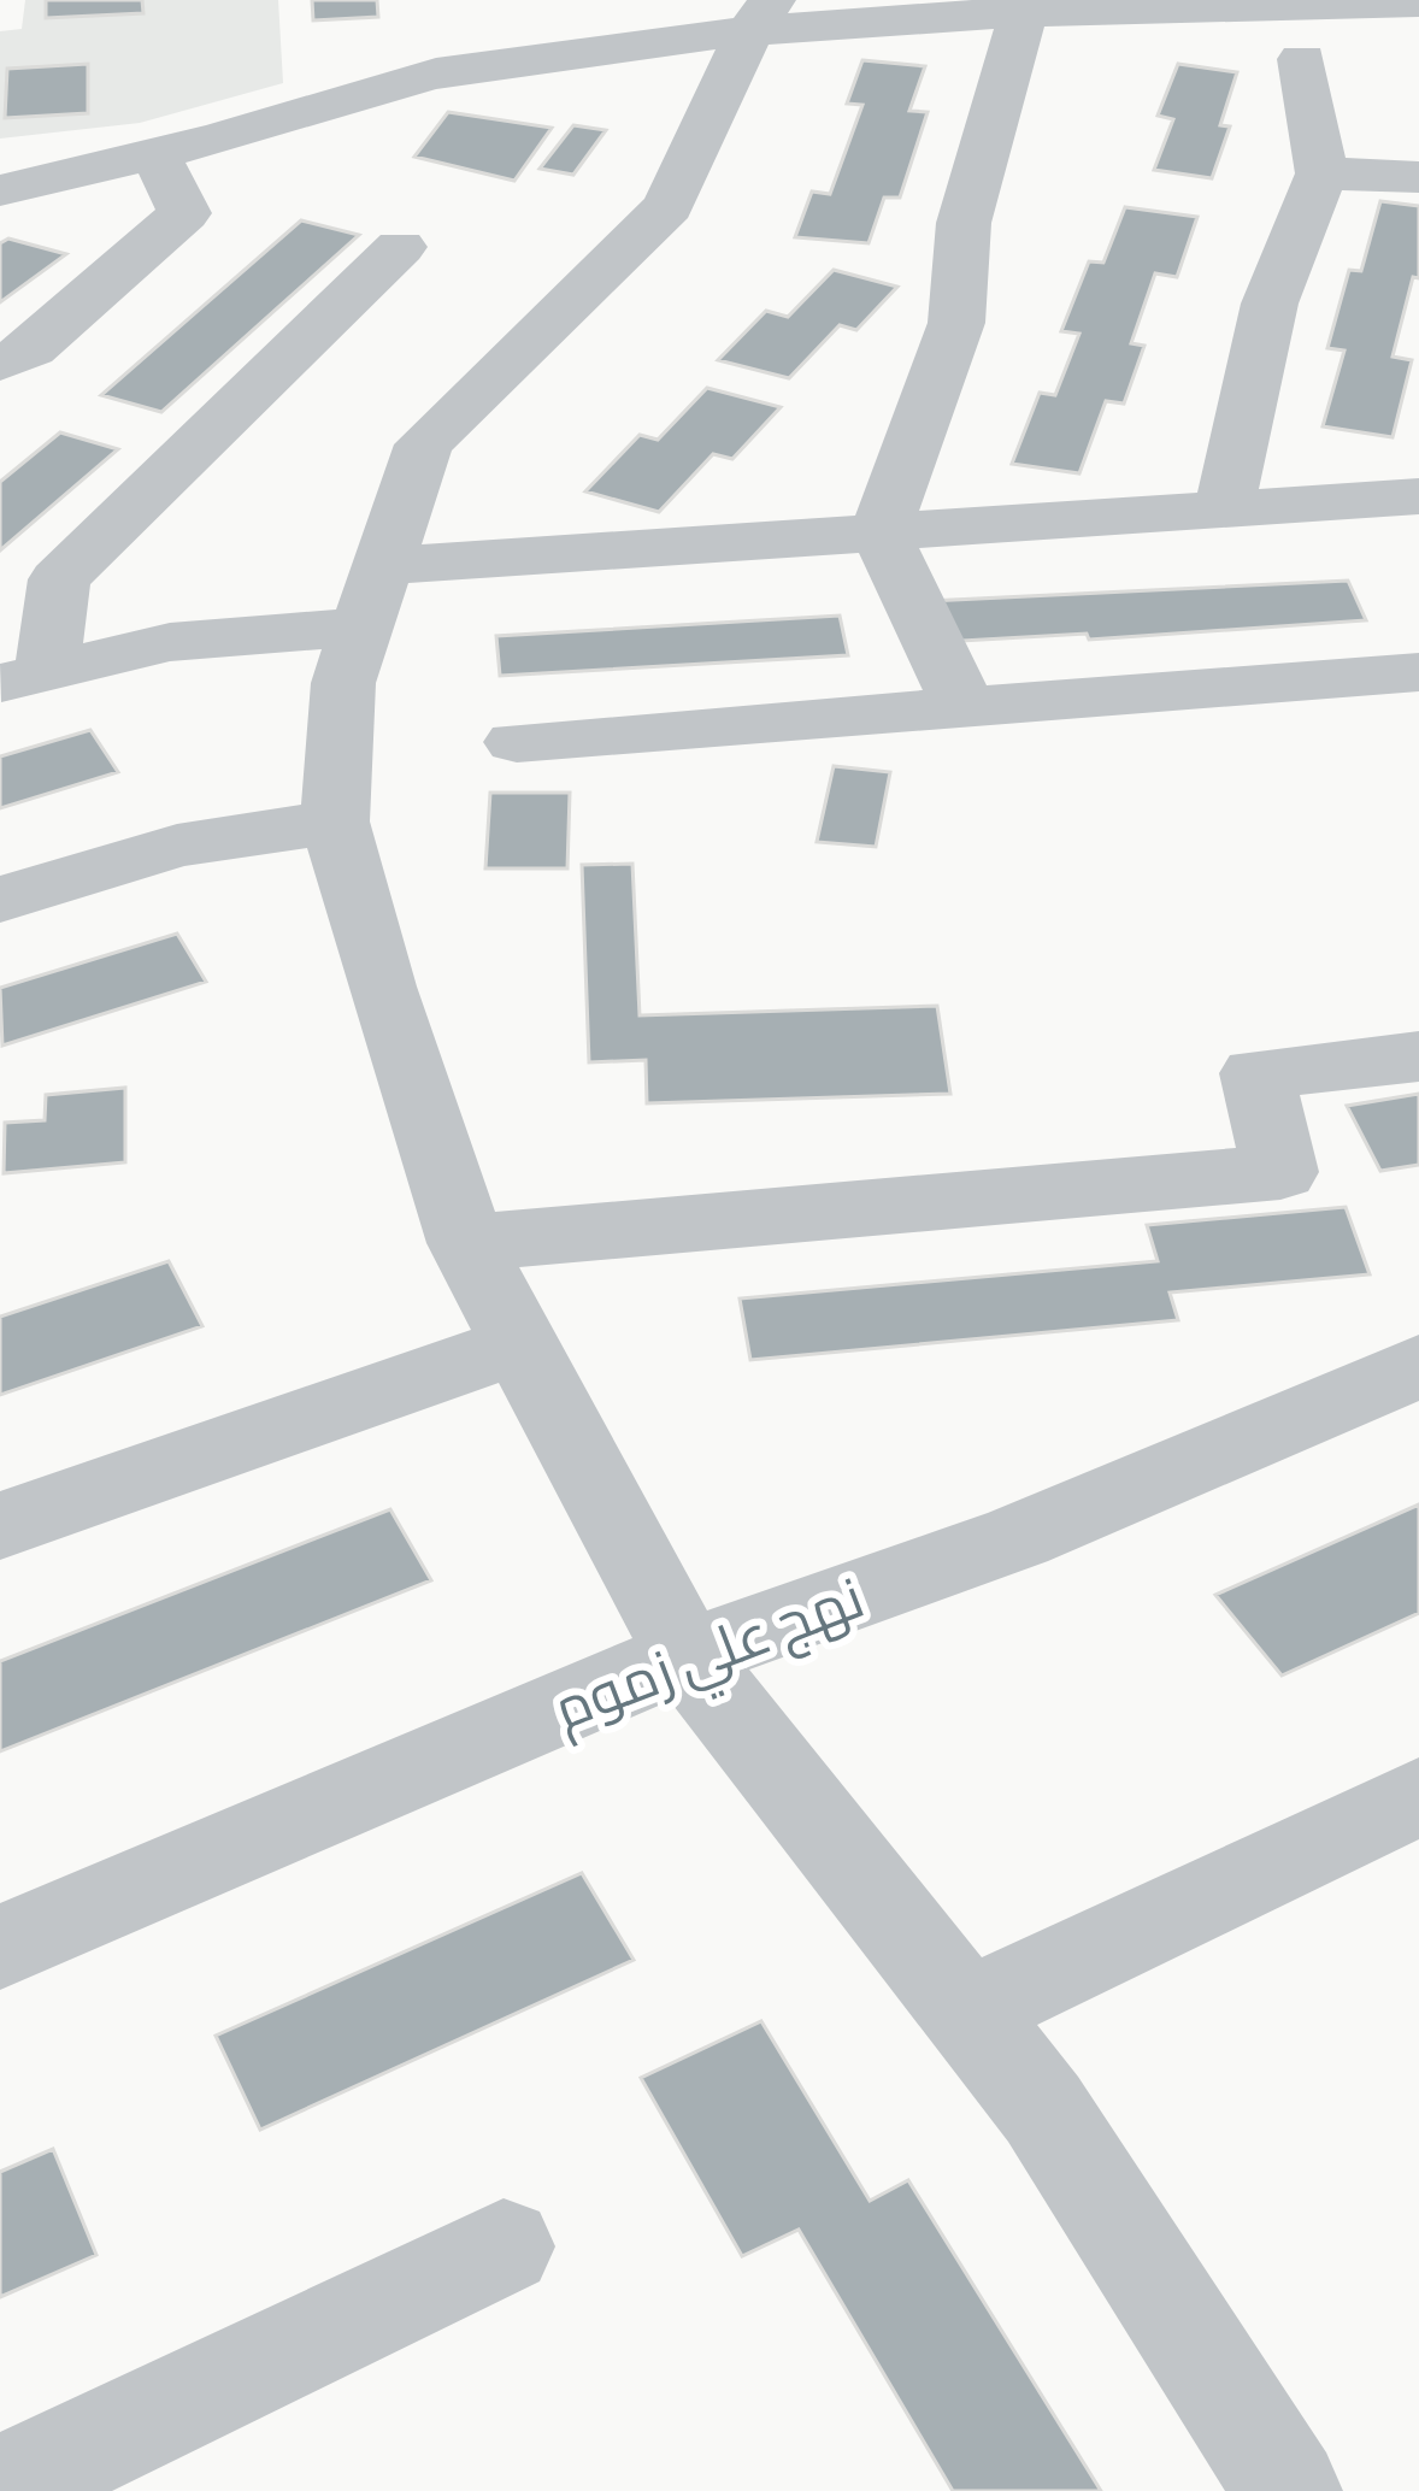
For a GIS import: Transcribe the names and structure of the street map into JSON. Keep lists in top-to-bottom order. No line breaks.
{"streets":{"street":["نهج علي زموم"]}}
